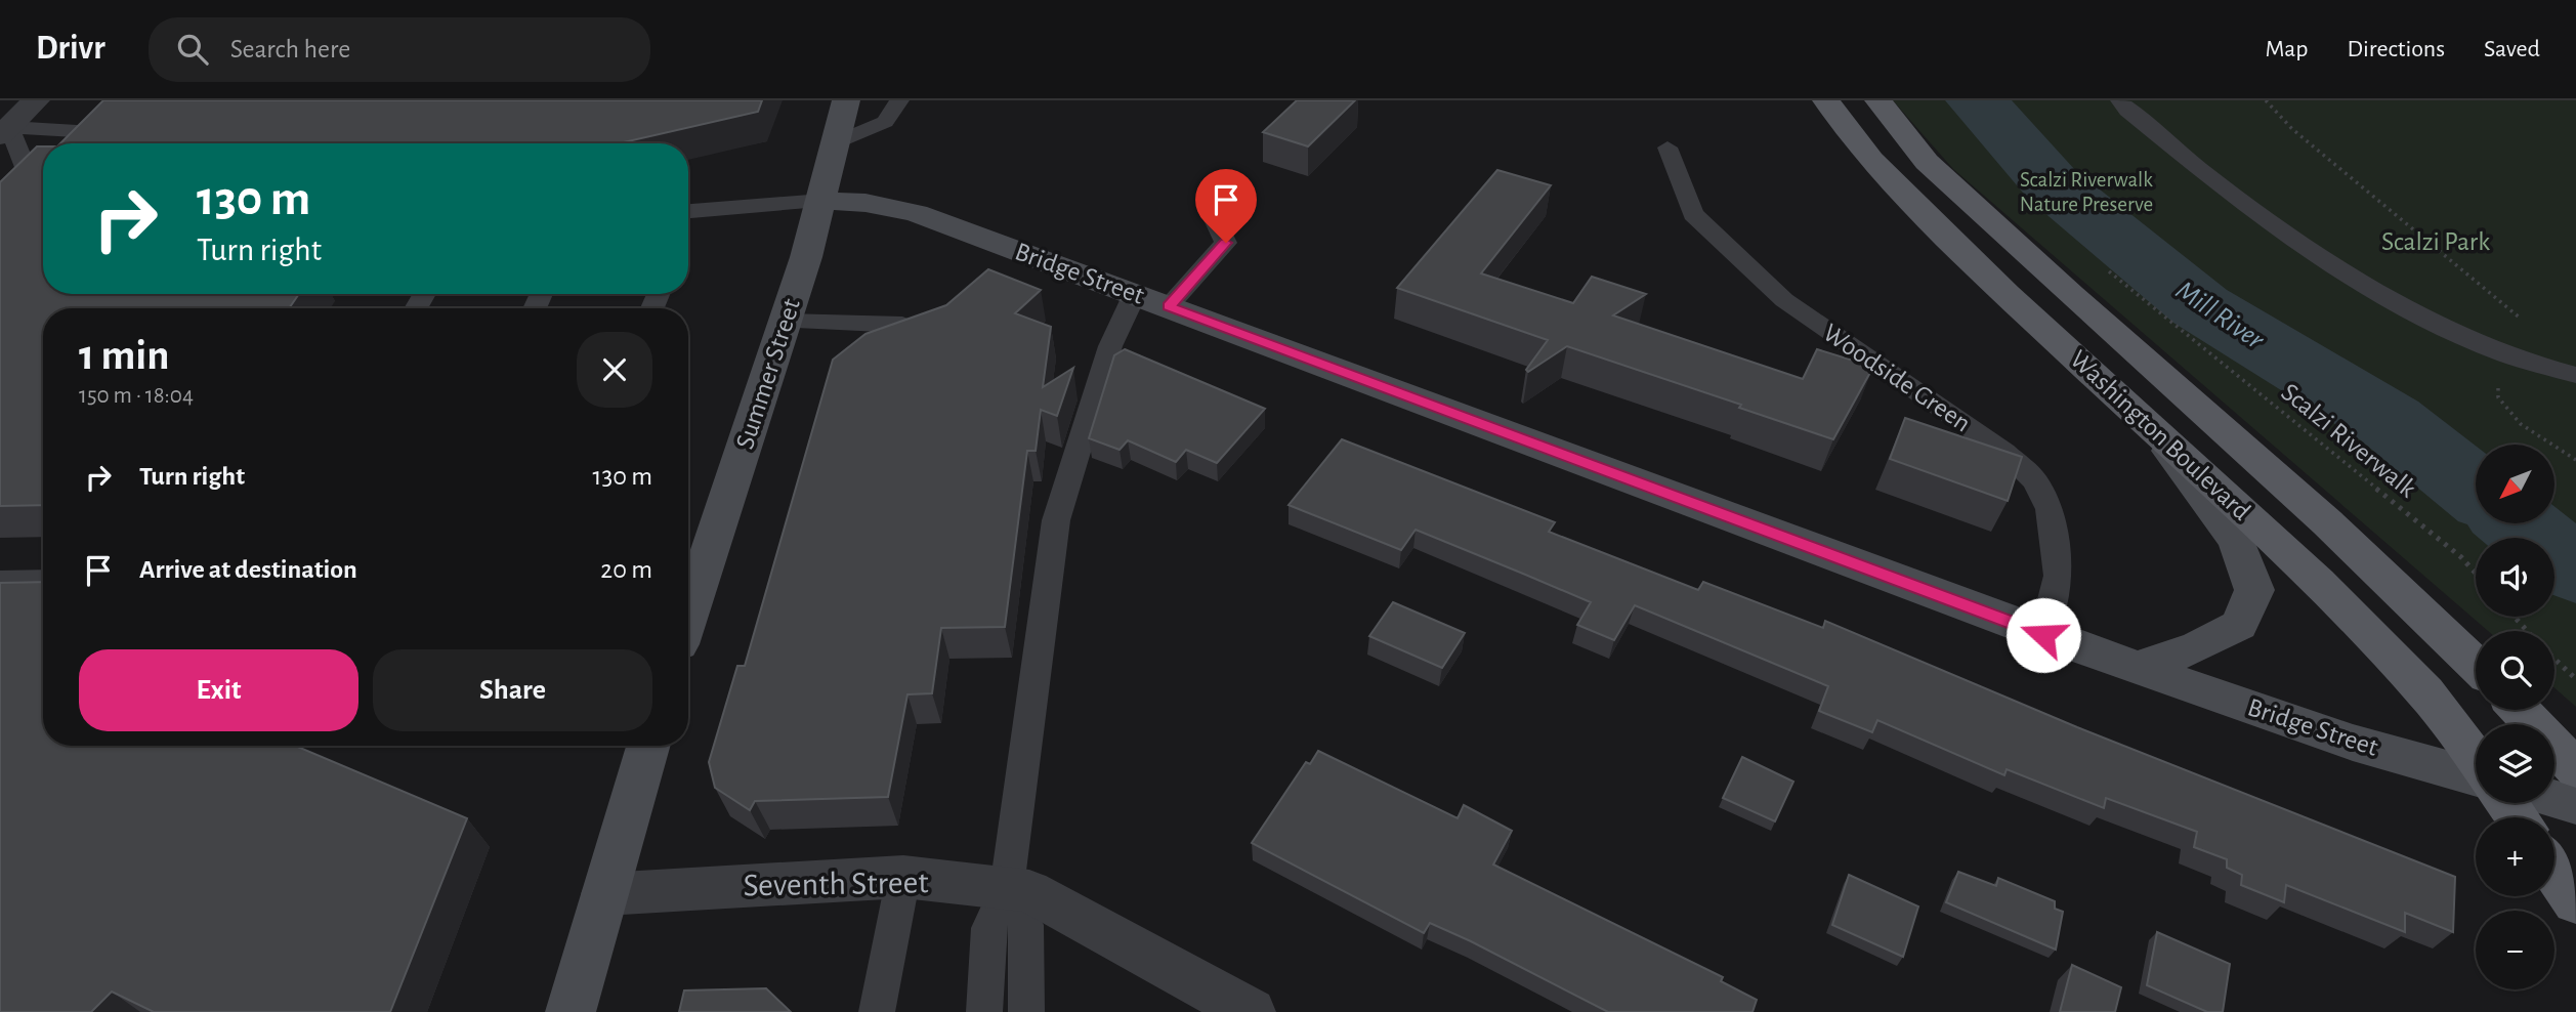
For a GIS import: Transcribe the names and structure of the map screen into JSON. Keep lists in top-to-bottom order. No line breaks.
{"streets":{"main road":["Bridge Street","Summer Street","Washington Boulevard"],"street":["Seventh Street"],"lane":["Woodside Green"],"path":["Scalzi Riverwalk"]},"crossings":[["Bridge Street","Summer Street"],["Bridge Street","Woodside Green"]],"water":["Mill River"],"parks":["Scalzi Riverwalk Nature Preserve","Scalzi Park"],"north":"bottom left","page":{"header":"Drivr","search":"Search here","nav":["Map","Directions","Saved"],"turn":["130 m","Turn right"],"heading":["1 min","150 m · 18:04"],"list":[{"name":"Turn right","value":"130 m"},{"name":"Arrive at destination","value":"20 m"}],"map_buttons":["+","−"],"buttons":["Exit","Share"]}}
